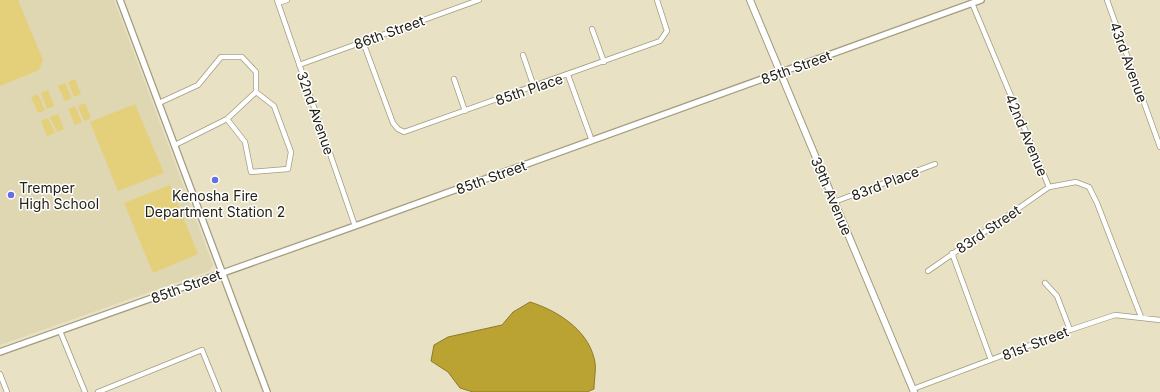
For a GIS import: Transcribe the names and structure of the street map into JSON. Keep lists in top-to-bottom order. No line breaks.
{"streets":{"main road":["39th Avenue"],"street":["86th Street","43rd Avenue","85th Street","85th Place","32nd Avenue","42nd Avenue","83rd Place","83rd Street","81st Street"]},"crossings":[["86th Street","85th Place"],["86th Street","32nd Avenue"],["85th Street","32nd Avenue"],["85th Street","42nd Avenue"],["85th Street","39th Avenue"],["42nd Avenue","83rd Street"],["42nd Avenue","81st Street"],["83rd Place","39th Avenue"],["39th Avenue","81st Street"]],"places":["Kenosha Fire Department Station 2","Tremper High School"]}
